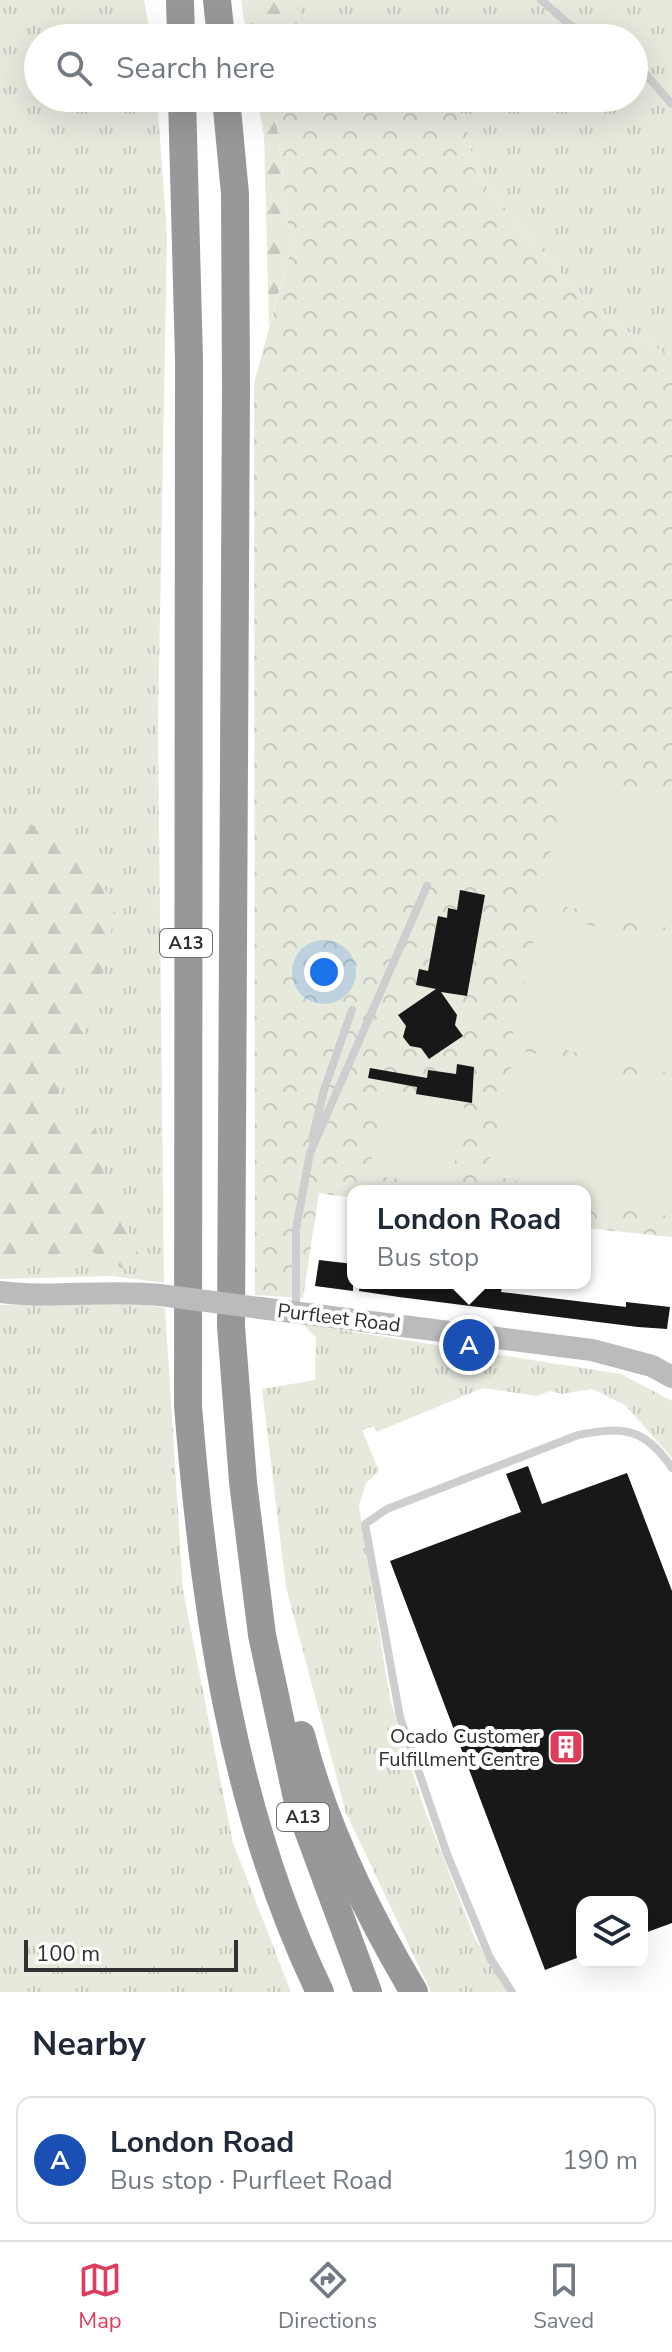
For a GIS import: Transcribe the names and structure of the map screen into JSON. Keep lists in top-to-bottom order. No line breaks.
{"streets":{"highway":["A13"],"street":["Purfleet Road"]},"places":{"building":["Ocado Customer Fulfillment Centre"]},"scale_bar":"100 m","page":{"search":"Search here","popup":["London Road","Bus stop"],"pins":"A","scale":"100 m","heading":"Nearby","list":[{"mark":"A","name":"London Road","note":"Bus stop · Purfleet Road","value":"190 m"}],"nav":["Map","Directions","Saved"]}}
